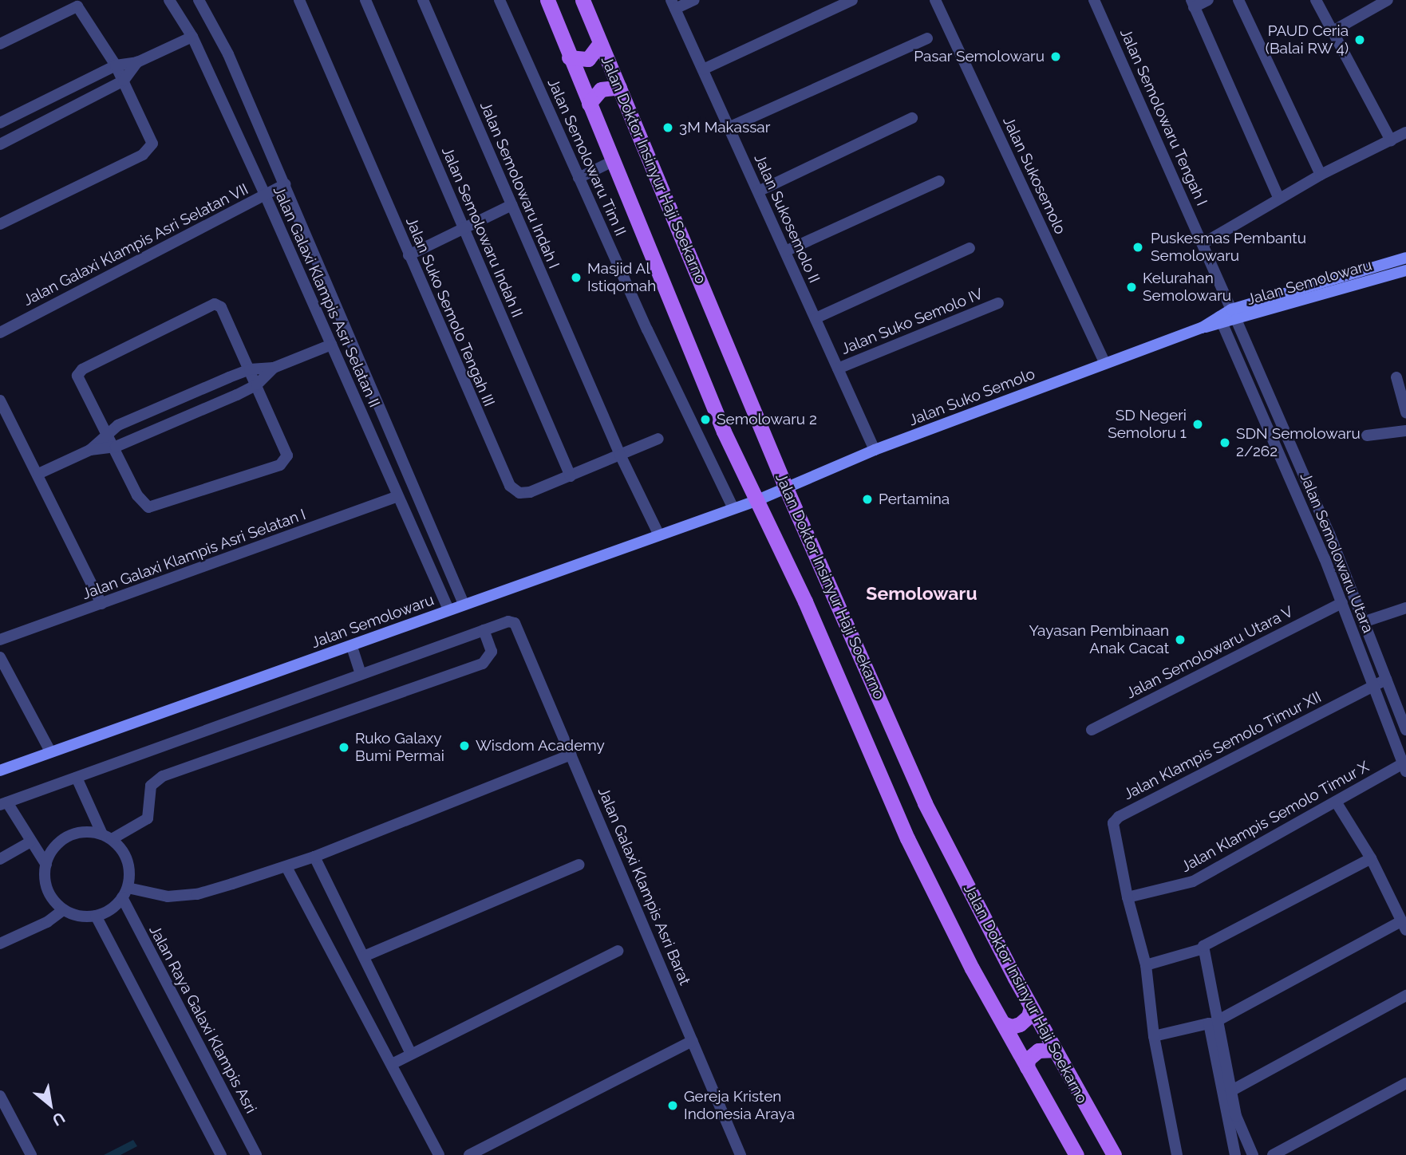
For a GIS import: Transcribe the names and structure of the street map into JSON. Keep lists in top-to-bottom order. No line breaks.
{"streets":{"main road":["Jalan Doktor Insinyur Haji Soekarno","Jalan Semolowaru","Jalan Suko Semolo"],"street":["Jalan Semolowaru Tengah I","Jalan Semolowaru Tim II","Jalan Sukosemolo","Jalan Semolowaru Indah I","Jalan Sukosemolo II","Jalan Semolowaru Indah II","Jalan Galaxi Klampis Asri Selatan VII","Jalan Galaxi Klampis Asri Selatan II","Jalan Suko Semolo Tengah III","Jalan Suko Semolo IV","Jalan Semolowaru Utara","Jalan Galaxi Klampis Asri Selatan I","Jalan Semolowaru Utara V","Jalan Klampis Semolo Timur XII","Jalan Klampis Semolo Timur X","Jalan Galaxi Klampis Asri Barat","Jalan Raya Galaxi Klampis Asri"]},"crossings":[["Jalan Semolowaru Tengah I","Jalan Semolowaru"],["Jalan Semolowaru Tengah I","Jalan Semolowaru Utara"],["Jalan Semolowaru Tim II","Jalan Semolowaru"],["Jalan Doktor Insinyur Haji Soekarno","Jalan Semolowaru"],["Jalan Doktor Insinyur Haji Soekarno","Jalan Suko Semolo"],["Jalan Sukosemolo","Jalan Suko Semolo"],["Jalan Semolowaru Indah I","Jalan Semolowaru"],["Jalan Semolowaru Indah I","Jalan Suko Semolo Tengah III"],["Jalan Sukosemolo II","Jalan Suko Semolo IV"],["Jalan Sukosemolo II","Jalan Suko Semolo"],["Jalan Semolowaru Indah II","Jalan Suko Semolo Tengah III"],["Jalan Galaxi Klampis Asri Selatan VII","Jalan Galaxi Klampis Asri Selatan II"],["Jalan Semolowaru","Jalan Galaxi Klampis Asri Selatan II"],["Jalan Semolowaru","Jalan Suko Semolo"],["Jalan Semolowaru","Jalan Semolowaru Utara"],["Jalan Galaxi Klampis Asri Selatan II","Jalan Galaxi Klampis Asri Selatan I"],["Jalan Suko Semolo","Jalan Semolowaru Utara"],["Jalan Semolowaru Utara","Jalan Semolowaru Utara V"],["Jalan Semolowaru Utara","Jalan Klampis Semolo Timur XII"],["Jalan Semolowaru Utara","Jalan Klampis Semolo Timur X"],["Jalan Klampis Semolo Timur XII","Jalan Klampis Semolo Timur X"]],"districts":["Semolowaru"],"places":["PAUD Ceria (Balai RW 4)","Pasar Semolowaru","3M Makassar","Puskesmas Pembantu Semolowaru","Masjid Al Istiqomah","Kelurahan Semolowaru","Semolowaru 2","SD Negeri Semoloru 1","SDN Semolowaru 2/262","Pertamina","Yayasan Pembinaan Anak Cacat","Wisdom Academy","Ruko Galaxy Bumi Permai","Gereja Kristen Indonesia Araya"],"north":"bottom right"}
